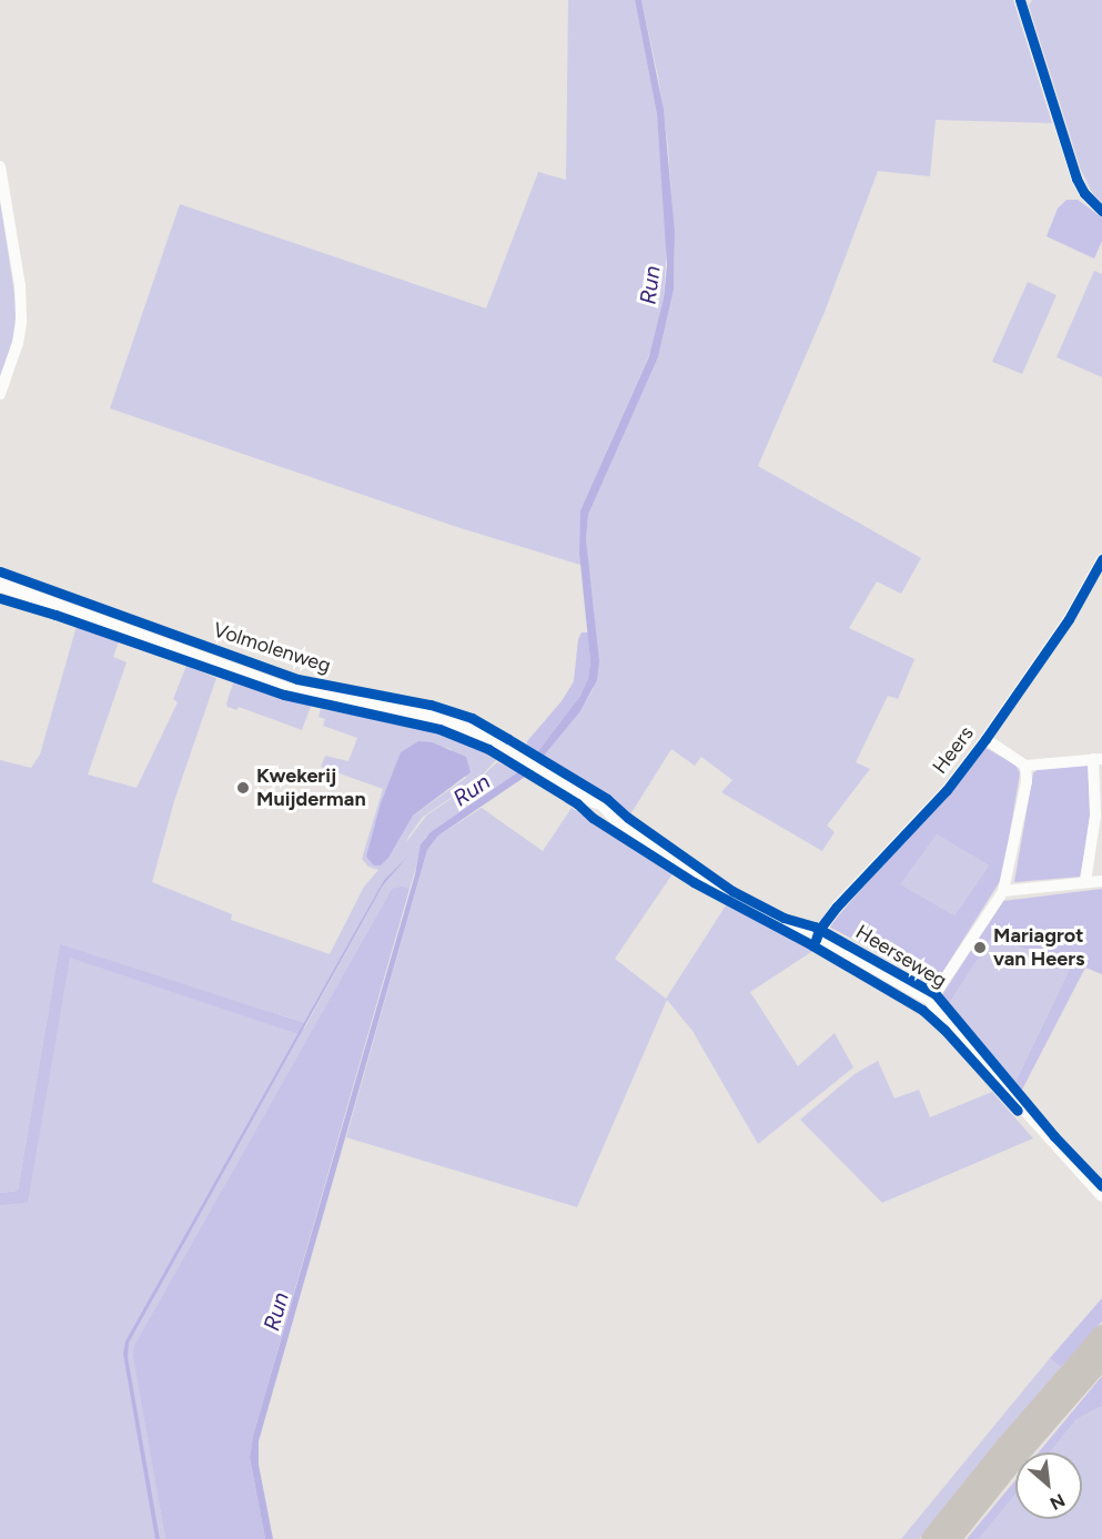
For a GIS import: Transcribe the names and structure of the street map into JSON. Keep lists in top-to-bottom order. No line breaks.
{"streets":{"street":["Volmolenweg","Heers","Heerseweg"]},"crossings":[["Volmolenweg","Heerseweg"],["Heers","Heerseweg"]],"water":["Run"],"places":["Kwekerij Muijderman","Mariagrot van Heers"],"north":"bottom right"}
